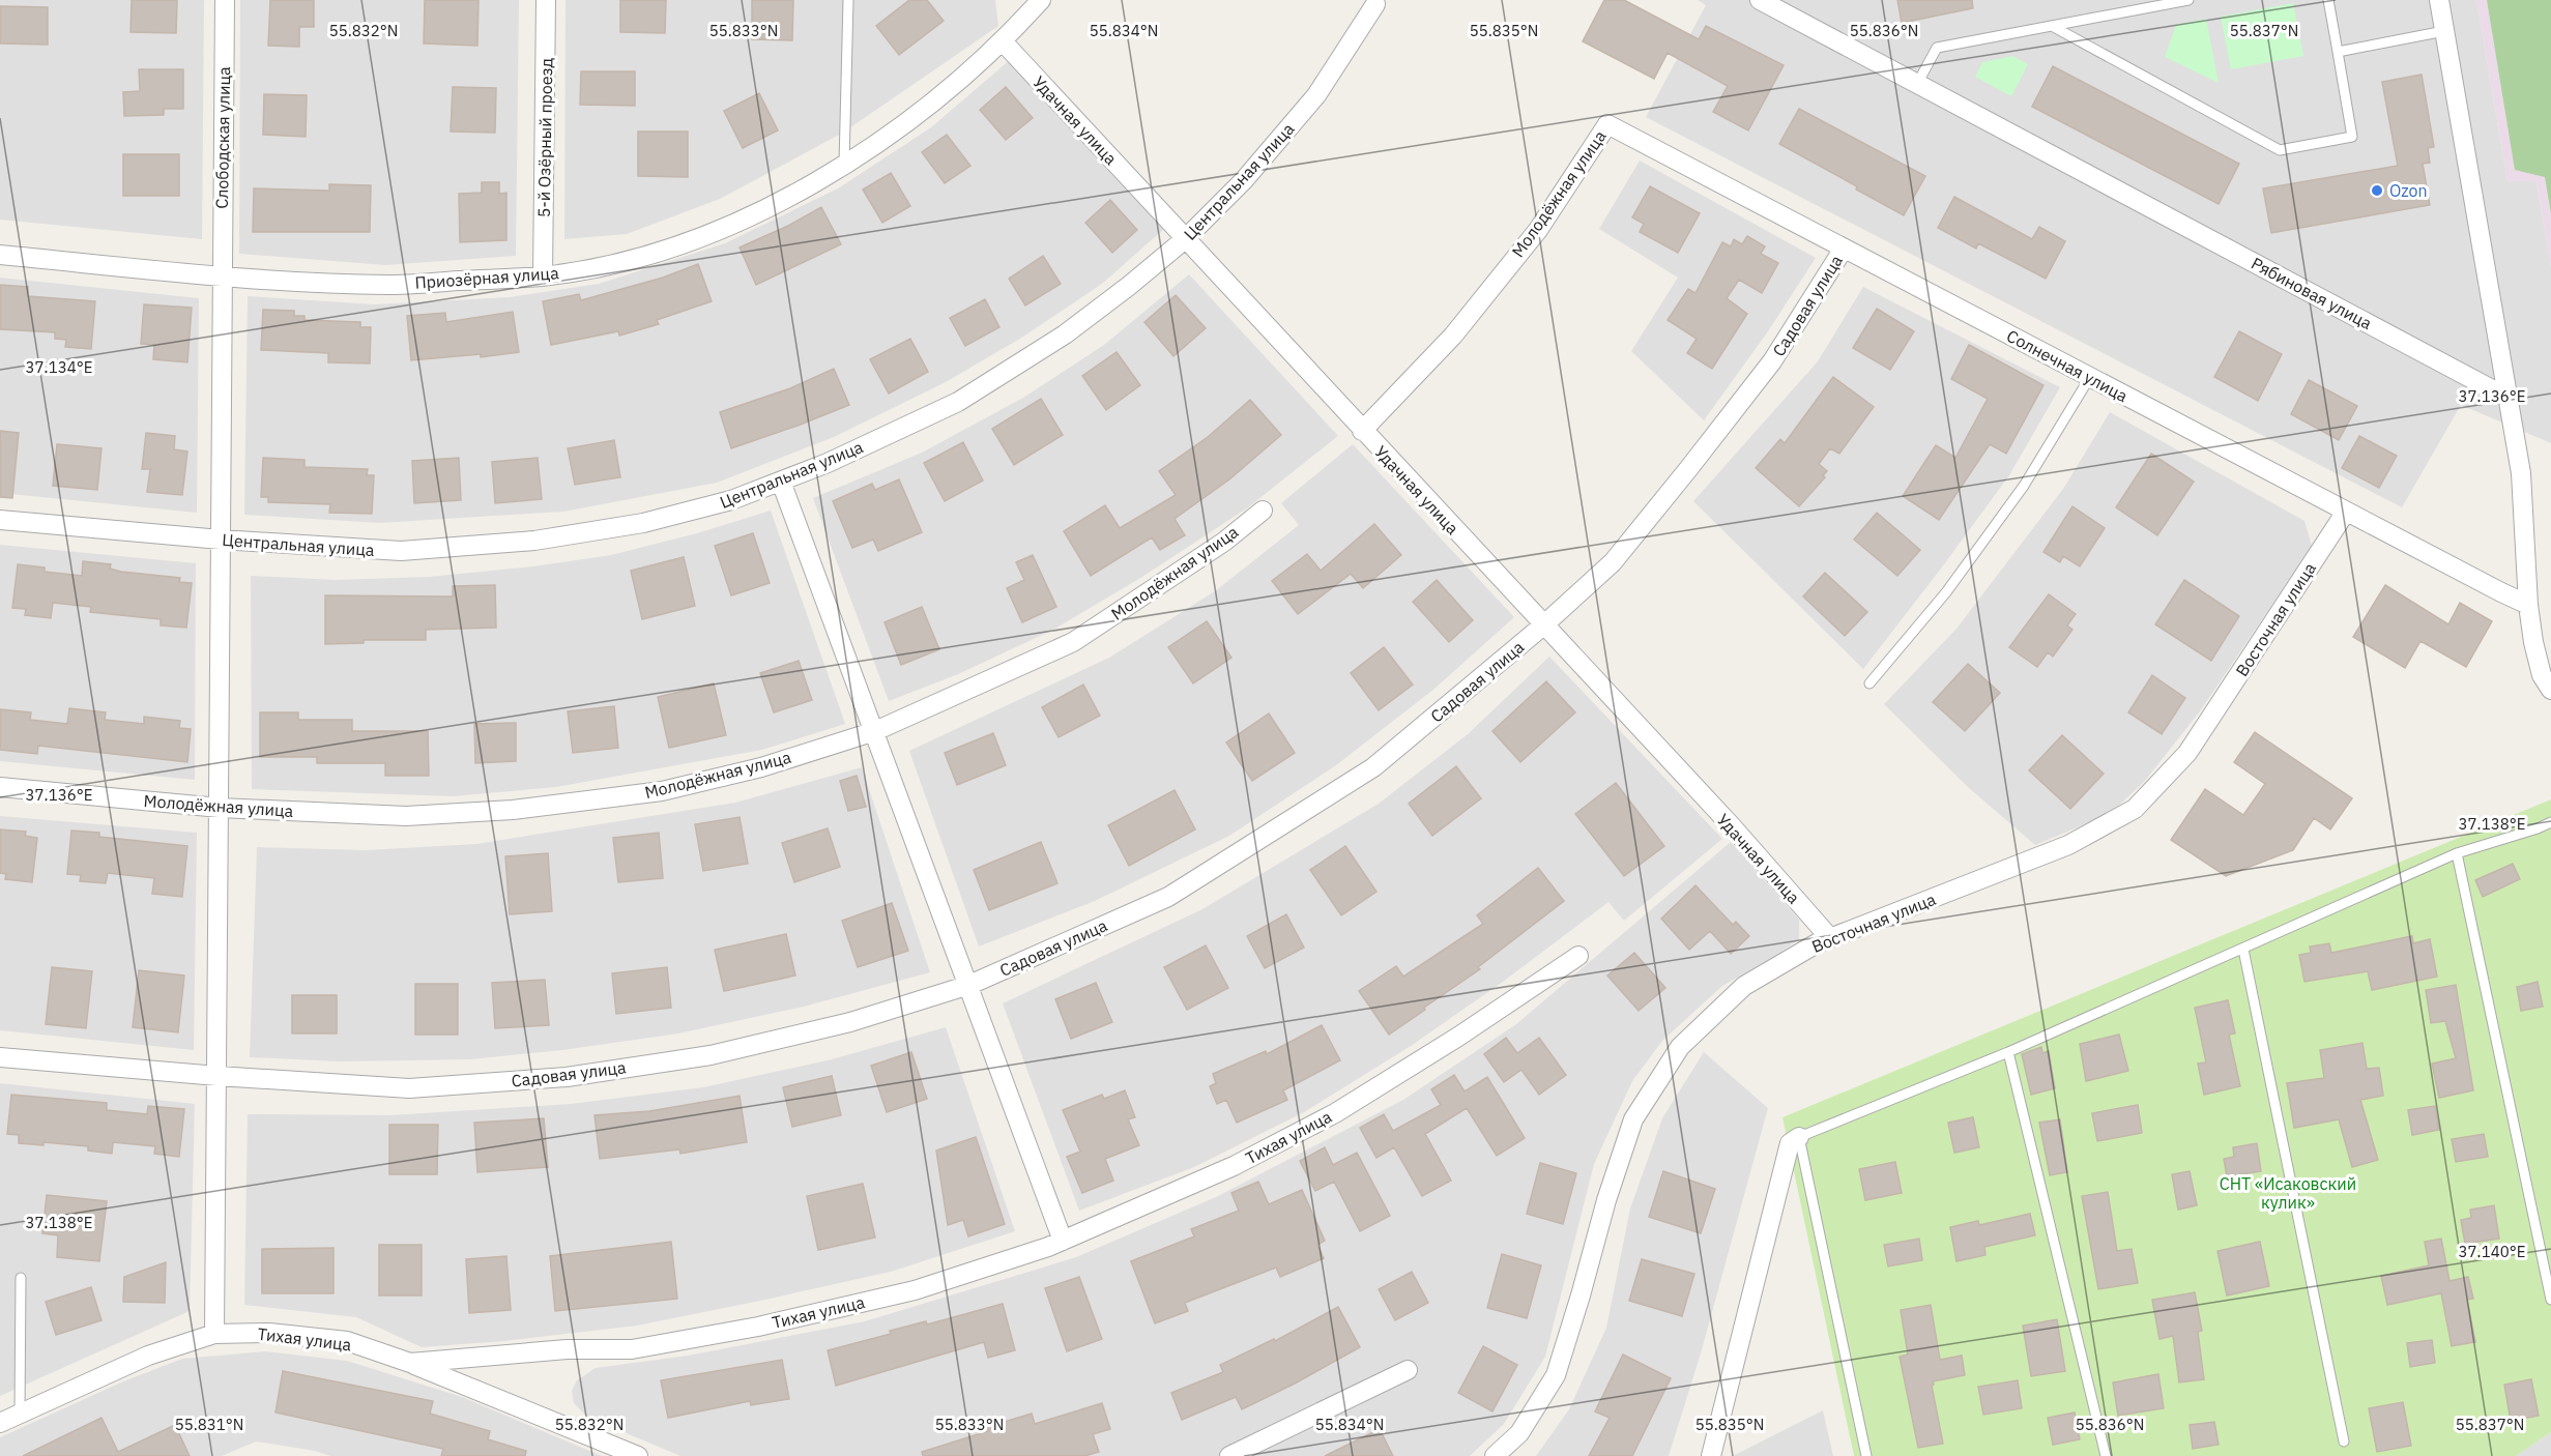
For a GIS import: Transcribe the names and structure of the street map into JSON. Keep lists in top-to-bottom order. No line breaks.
{"streets":{"street":["Удачная улица","Слободская улица","5-й Озёрный проезд","Центральная улица","Молодёжная улица","Приозёрная улица","Рябиновая улица","Садовая улица","Солнечная улица","Восточная улица","Тихая улица"]},"crossings":[["Удачная улица","Центральная улица"],["Удачная улица","Молодёжная улица"],["Удачная улица","Приозёрная улица"],["Удачная улица","Садовая улица"],["Удачная улица","Восточная улица"],["Слободская улица","Центральная улица"],["Слободская улица","Молодёжная улица"],["Слободская улица","Приозёрная улица"],["Слободская улица","Садовая улица"],["Слободская улица","Тихая улица"],["5-й Озёрный проезд","Приозёрная улица"],["Молодёжная улица","Солнечная улица"],["Садовая улица","Солнечная улица"],["Солнечная улица","Восточная улица"]],"parks":["СНТ «Исаковский кулик»"],"places":["Ozon"],"coordinates":["55.832°N","55.833°N","55.834°N","55.835°N","55.836°N","55.837°N","37.134°E","37.136°E","37.138°E","37.140°E","55.831°N"]}
